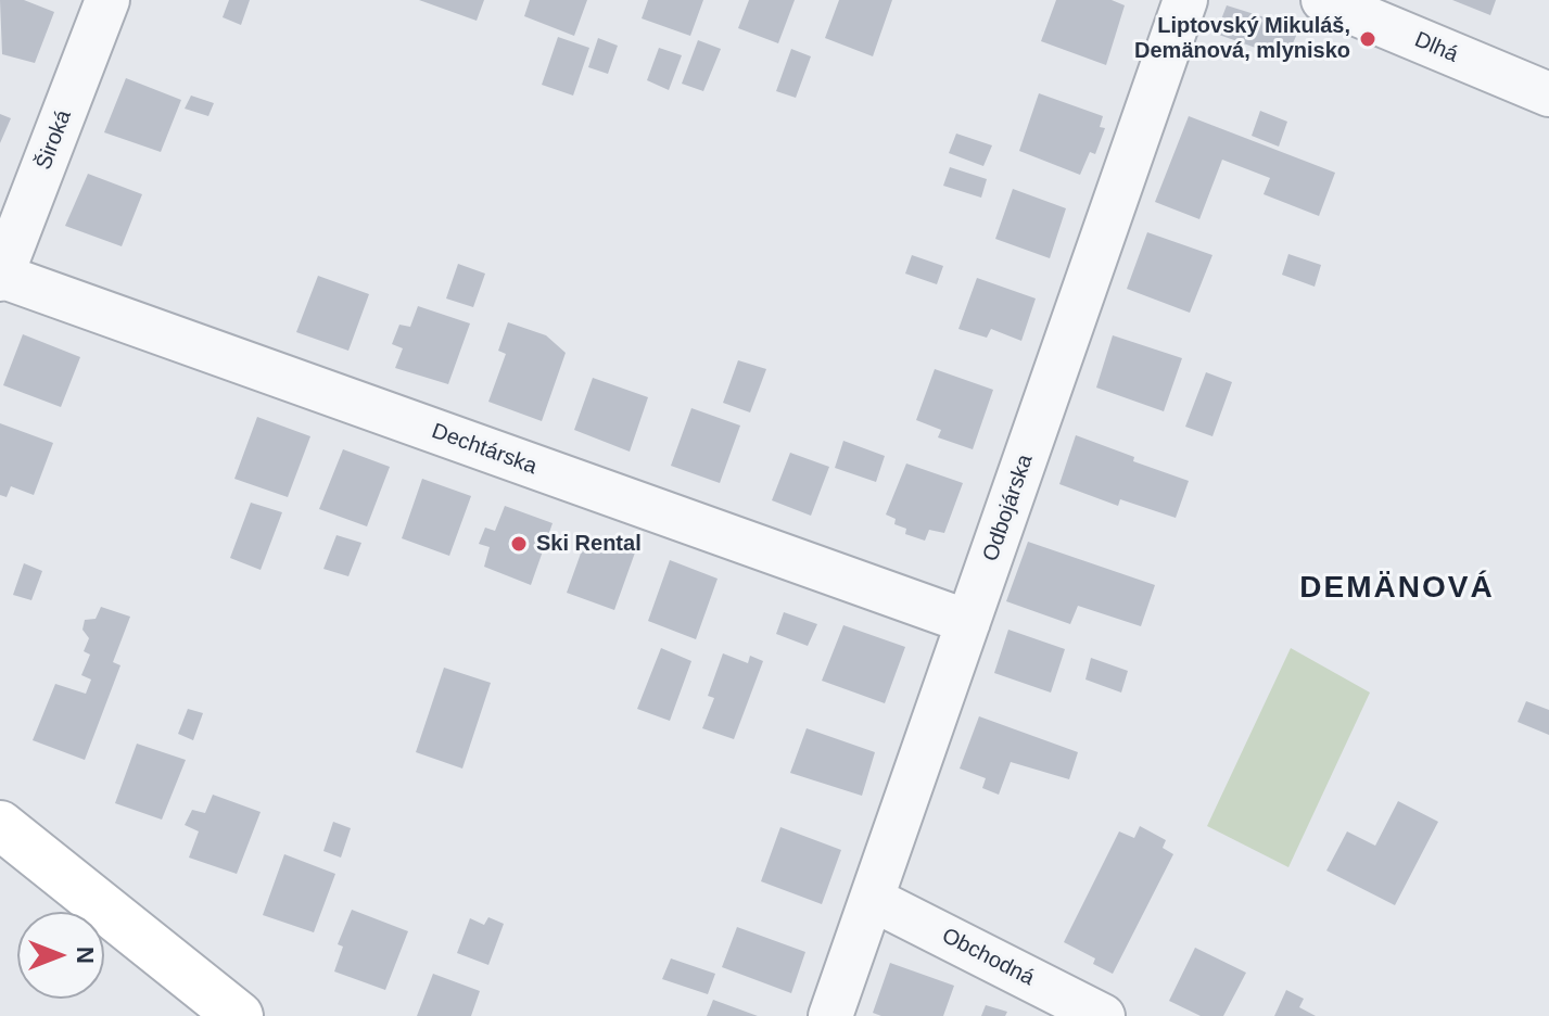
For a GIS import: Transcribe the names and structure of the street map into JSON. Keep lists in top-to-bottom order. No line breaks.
{"streets":{"street":["Dlhá","Široká","Dechtárska","Odbojárska","Obchodná"]},"crossings":[["Široká","Dechtárska"],["Dechtárska","Odbojárska"],["Odbojárska","Obchodná"]],"districts":["DEMÄNOVÁ"],"places":["Liptovský Mikuláš, Demänová, mlynisko","Ski Rental"],"north":"right"}
